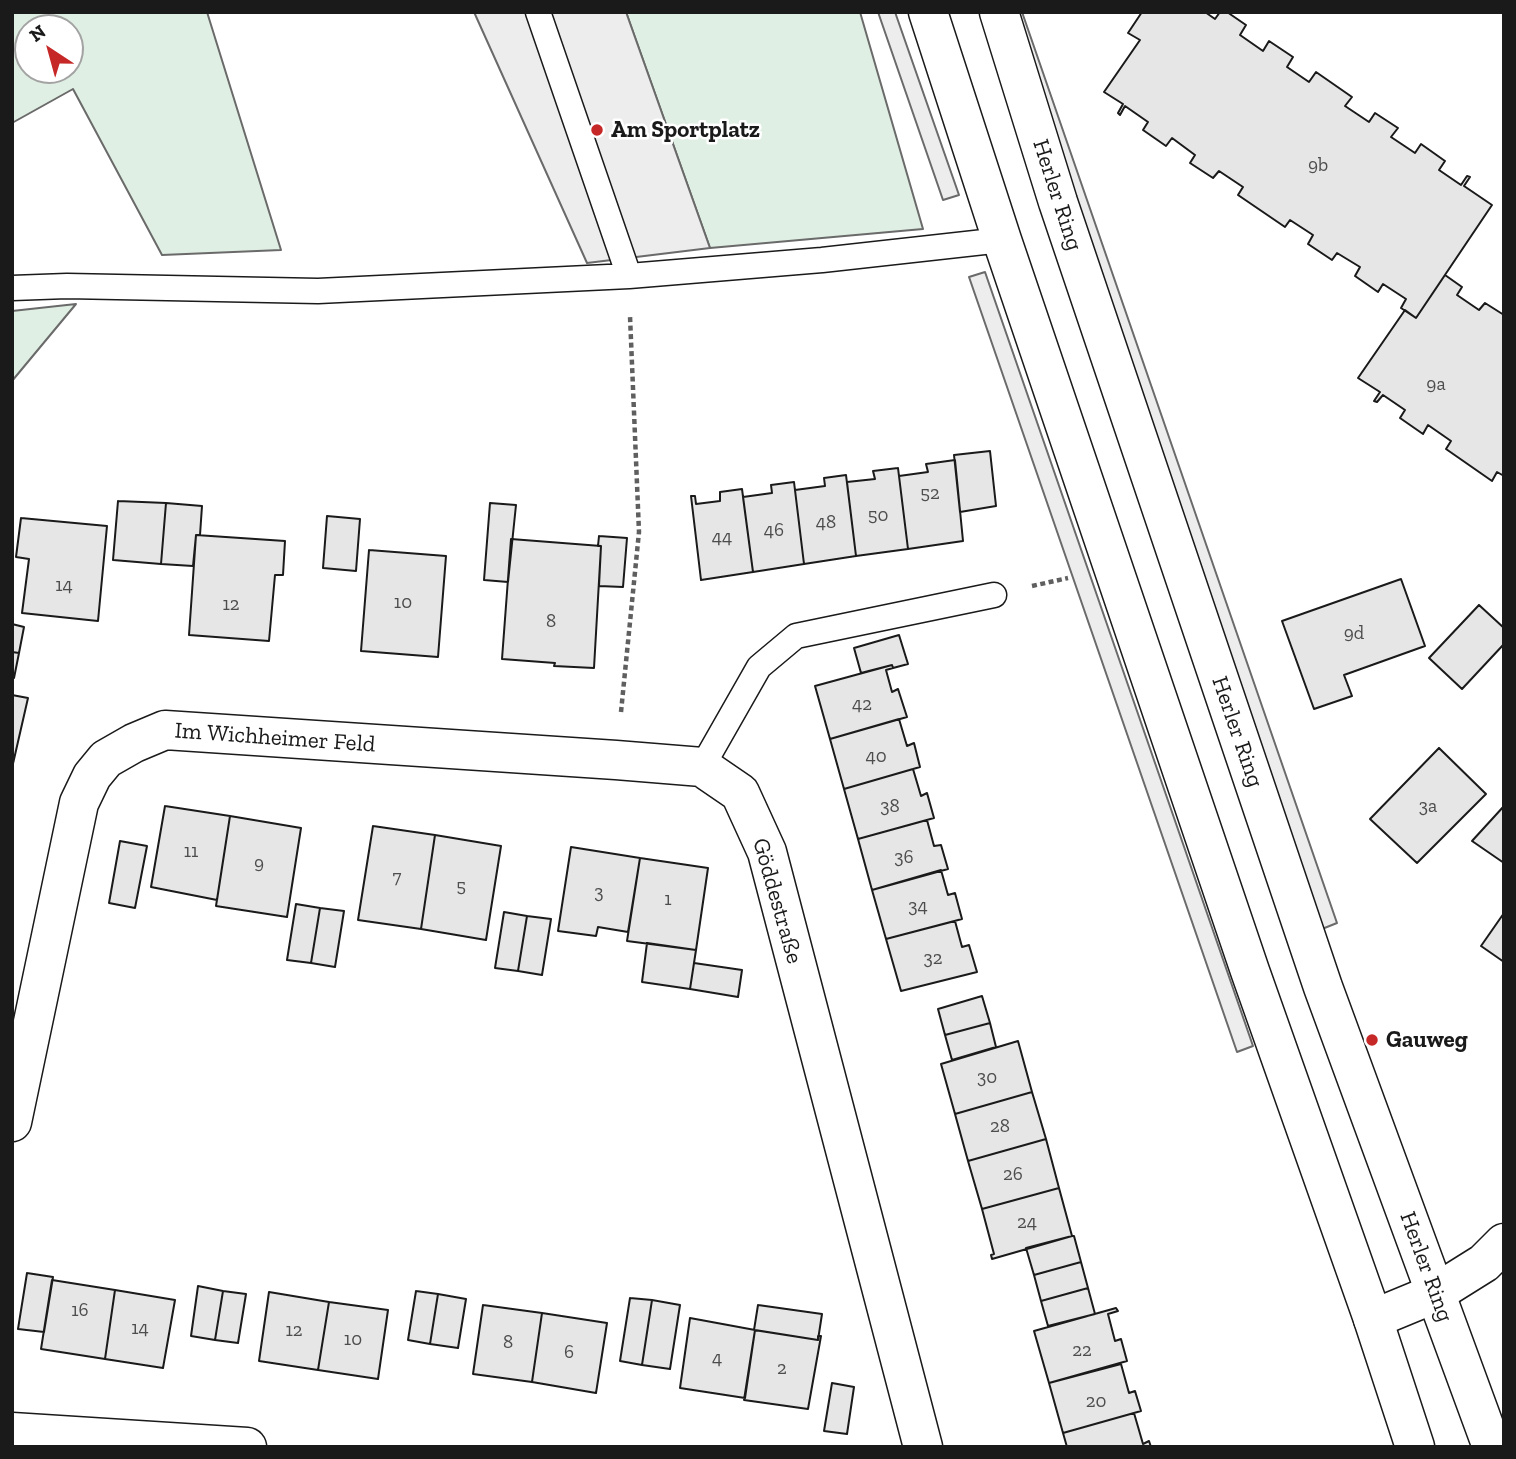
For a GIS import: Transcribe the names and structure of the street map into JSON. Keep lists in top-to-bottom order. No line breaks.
{"streets":{"main road":["Herler Ring","Im Wichheimer Feld","Göddestraße"]},"crossings":[["Im Wichheimer Feld","Göddestraße"]],"places":["Am Sportplatz","Gauweg"],"house_numbers":["9b","9a","52","50","48","46","44","14","10","12","8","9d","42","40","38","3a","11","36","9","7","5","3","1","34","32","30","28","26","24","16","14","12","10","8","22","6","4","2","20"],"north":"top left"}
